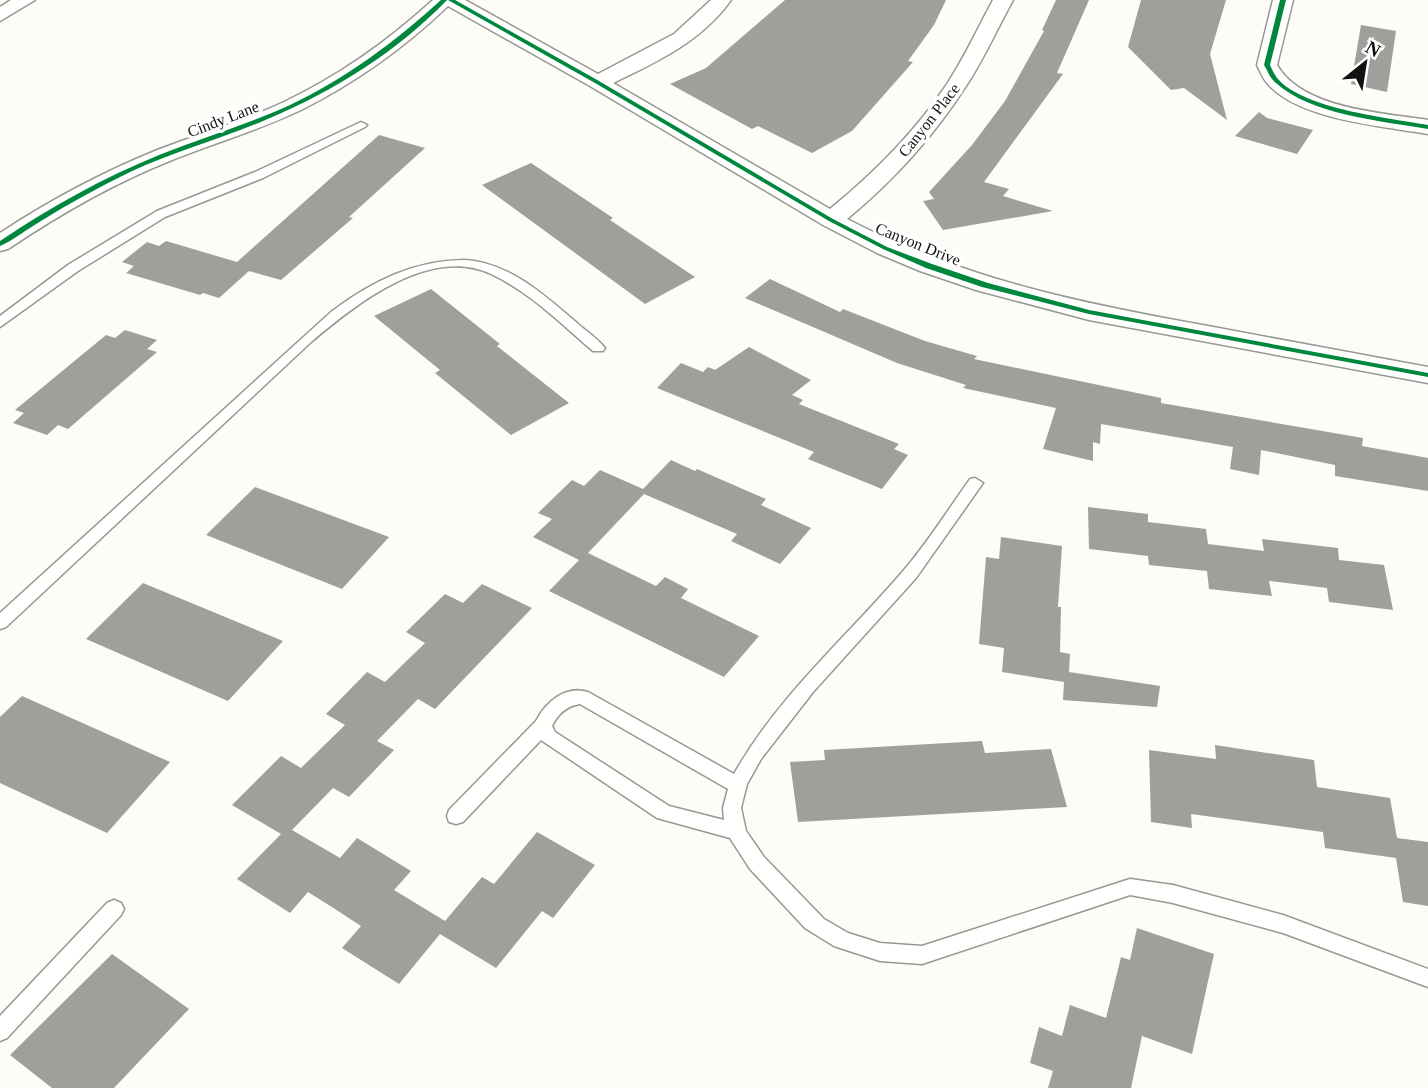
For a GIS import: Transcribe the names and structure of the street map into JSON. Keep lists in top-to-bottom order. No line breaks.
{"streets":{"street":["Cindy Lane","Canyon Place","Canyon Drive"]},"crossings":[["Canyon Place","Canyon Drive"]],"north":"top right"}
